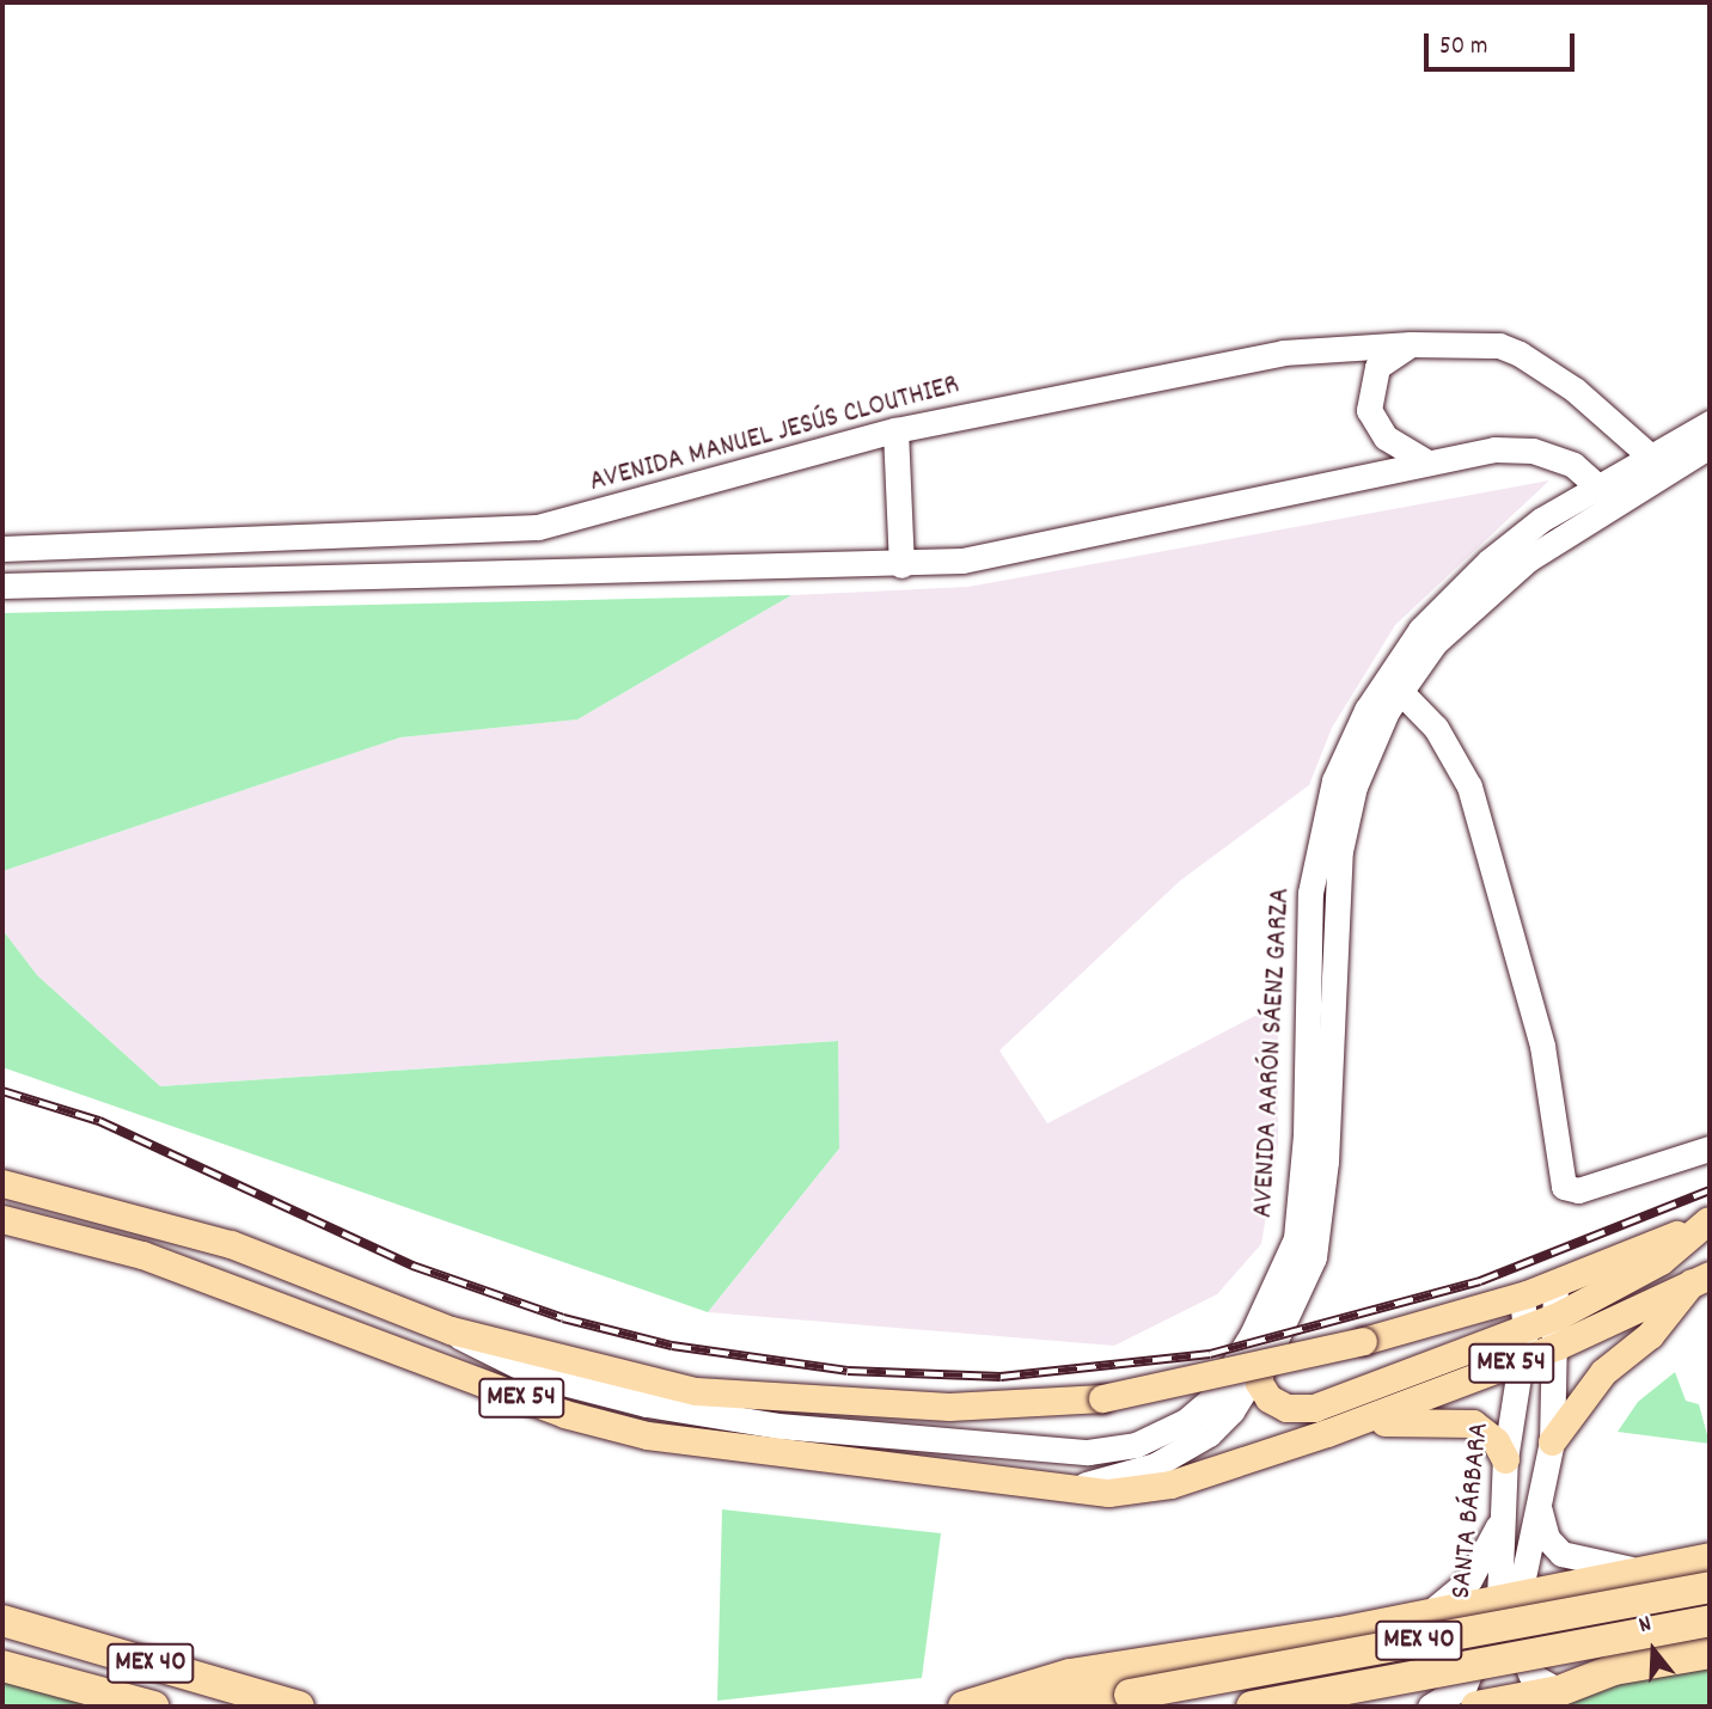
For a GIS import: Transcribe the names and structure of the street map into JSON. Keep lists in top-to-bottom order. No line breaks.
{"streets":{"highway":["MEX 40"],"main road":["MEX 54"],"street":["AVENIDA MANUEL JESÚS CLOUTHIER","AVENIDA AARÓN SÁENZ GARZA","SANTA BÁRBARA"]},"crossings":[["AVENIDA MANUEL JESÚS CLOUTHIER","AVENIDA AARÓN SÁENZ GARZA"],["AVENIDA AARÓN SÁENZ GARZA","MEX 54"],["MEX 54","SANTA BÁRBARA"]],"scale_bar":"50 m","north":"top"}
